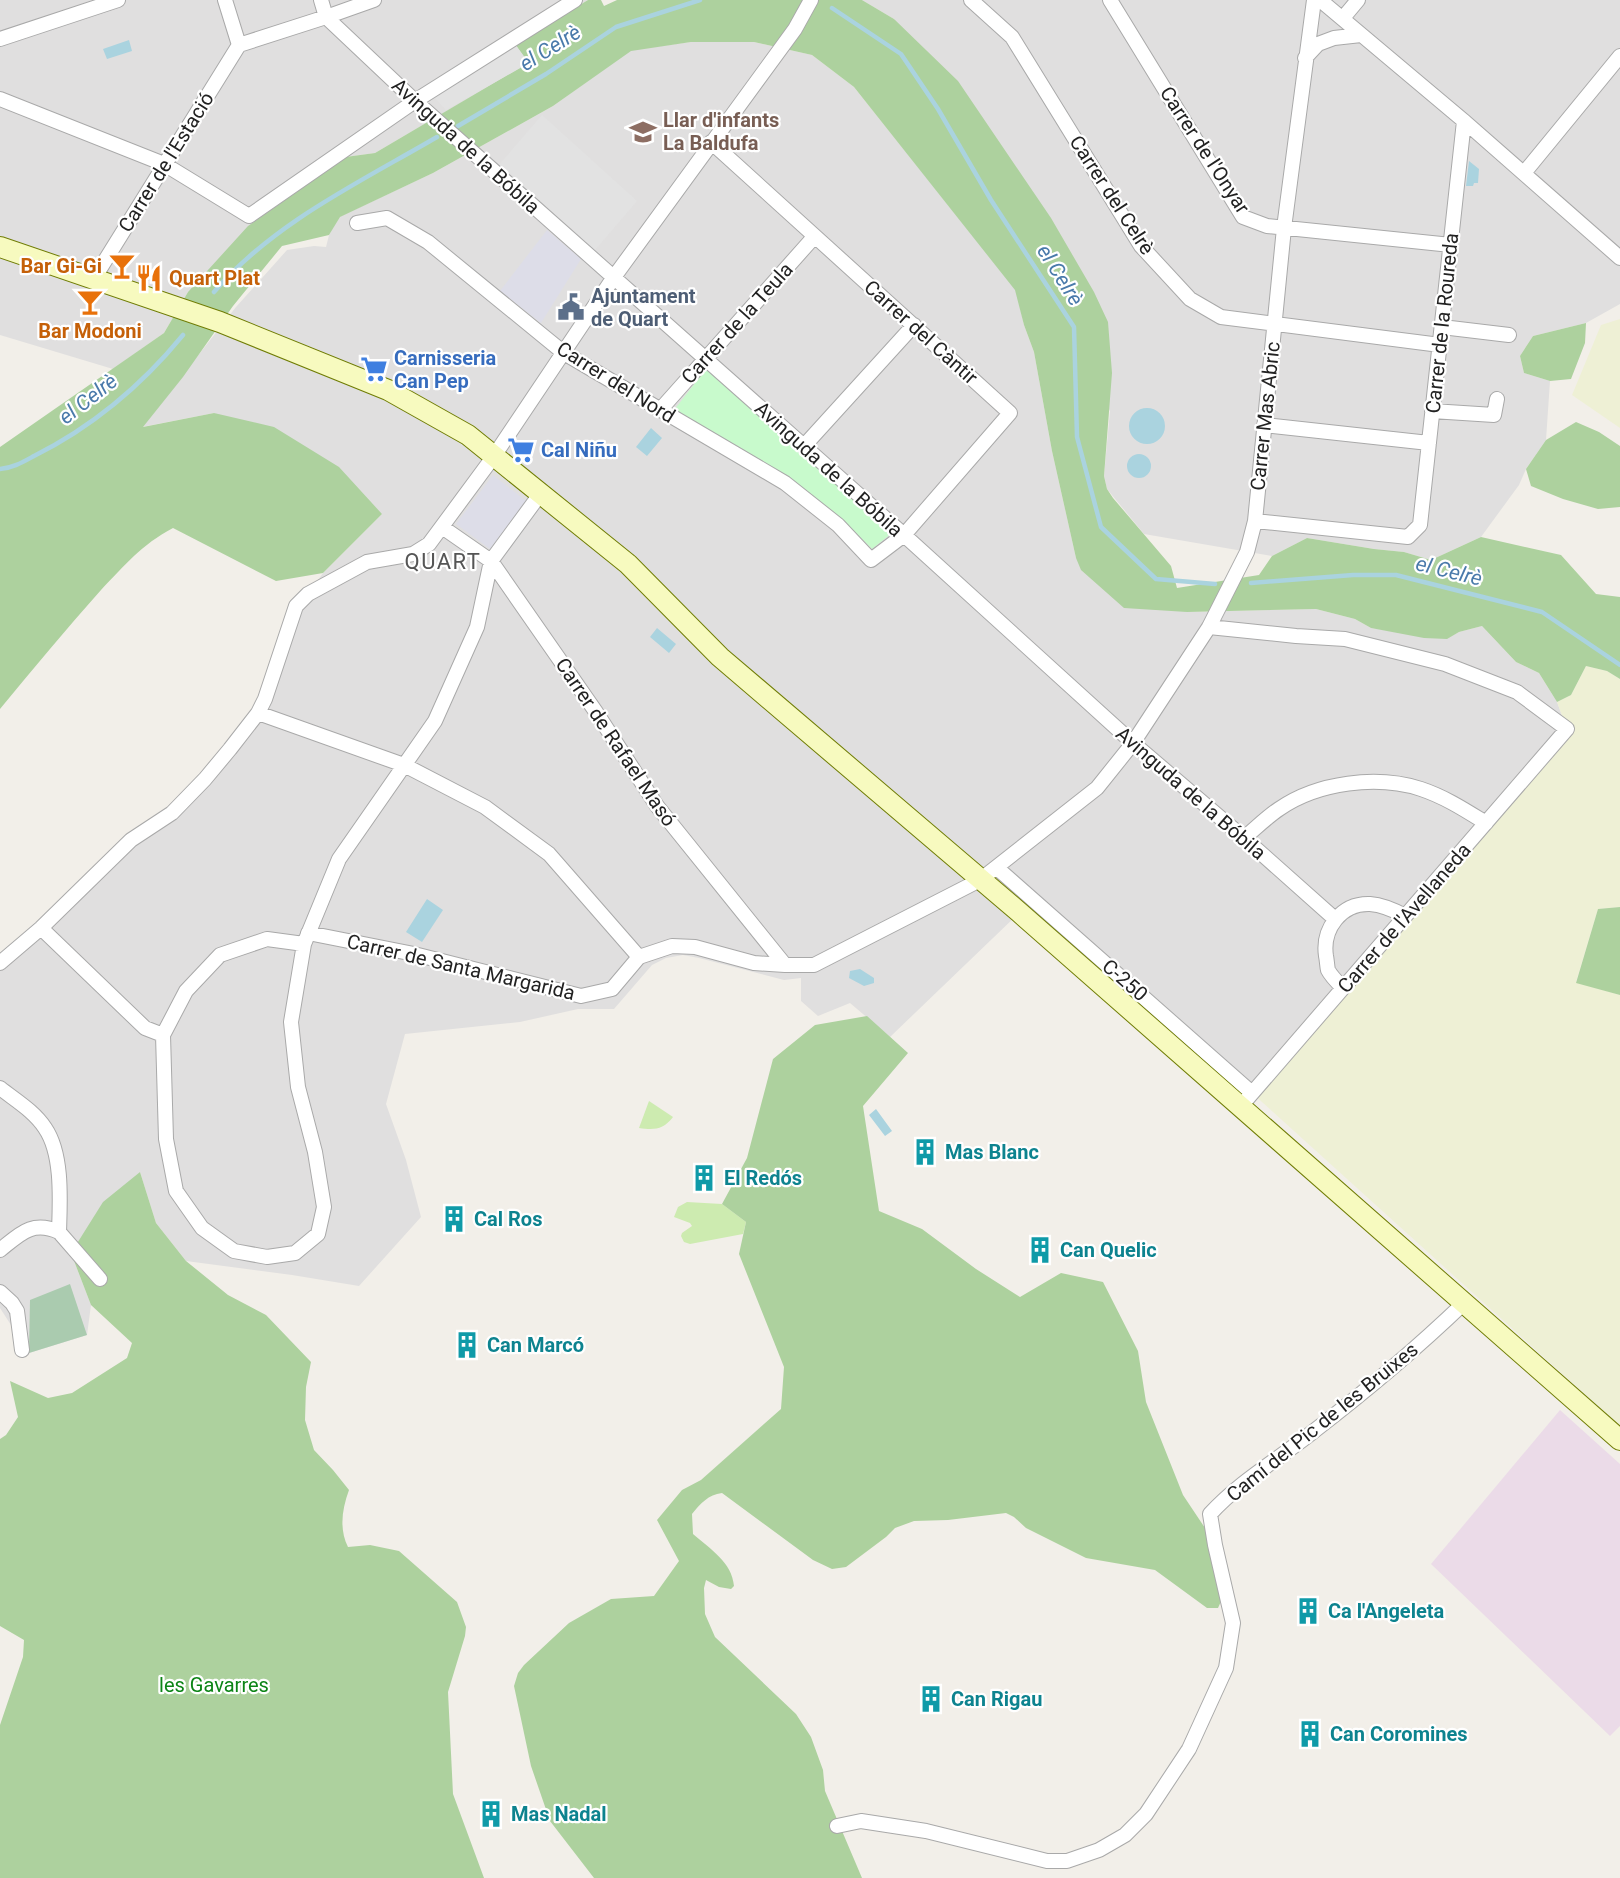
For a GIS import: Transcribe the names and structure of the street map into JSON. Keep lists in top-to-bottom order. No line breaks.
{"streets":{"main road":["C-250"],"street":["Avinguda de la Bóbila","Carrer de l'Onyar","Carrer de l'Estació","Carrer del Celrè","Carrer de la Teula","Carrer de la Roureda","Carrer del Càntir","Carrer del Nord","Carrer Mas Abric","Carrer de Rafael Masó","Carrer de l'Avellaneda","Carrer de Santa Margarida","Camí del Pic de les Bruixes"]},"crossings":[["Avinguda de la Bóbila","Carrer de la Teula"],["Avinguda de la Bóbila","Carrer del Càntir"],["Avinguda de la Bóbila","Carrer del Nord"],["Avinguda de la Bóbila","Carrer Mas Abric"],["Carrer de l'Onyar","Carrer de la Roureda"],["Carrer de l'Onyar","Carrer Mas Abric"],["Carrer de l'Estació","C-250"],["Carrer del Celrè","Carrer de la Roureda"],["Carrer del Celrè","Carrer Mas Abric"],["Carrer de la Teula","Carrer del Càntir"],["Carrer de la Teula","Carrer del Nord"],["Carrer de la Roureda","Carrer Mas Abric"],["Carrer del Càntir","Carrer del Nord"],["Carrer Mas Abric","Carrer de l'Avellaneda"],["Carrer de l'Avellaneda","C-250"],["C-250","Camí del Pic de les Bruixes"]],"districts":["QUART"],"water":["el Celrè"],"parks":["les Gavarres"],"places":{"school or university":["Llar d'infants La Baldufa"],"bar":["Bar Gi-Gi","Bar Modoni"],"restaurant":["Quart Plat"],"public building":["Ajuntament de Quart"],"supermarket":["Carnisseria Can Pep","Cal Niñu"],"building":["Mas Blanc","El Redós","Cal Ros","Can Quelic","Can Marcó","Ca l'Angeleta","Can Rigau","Can Coromines","Mas Nadal"]}}
